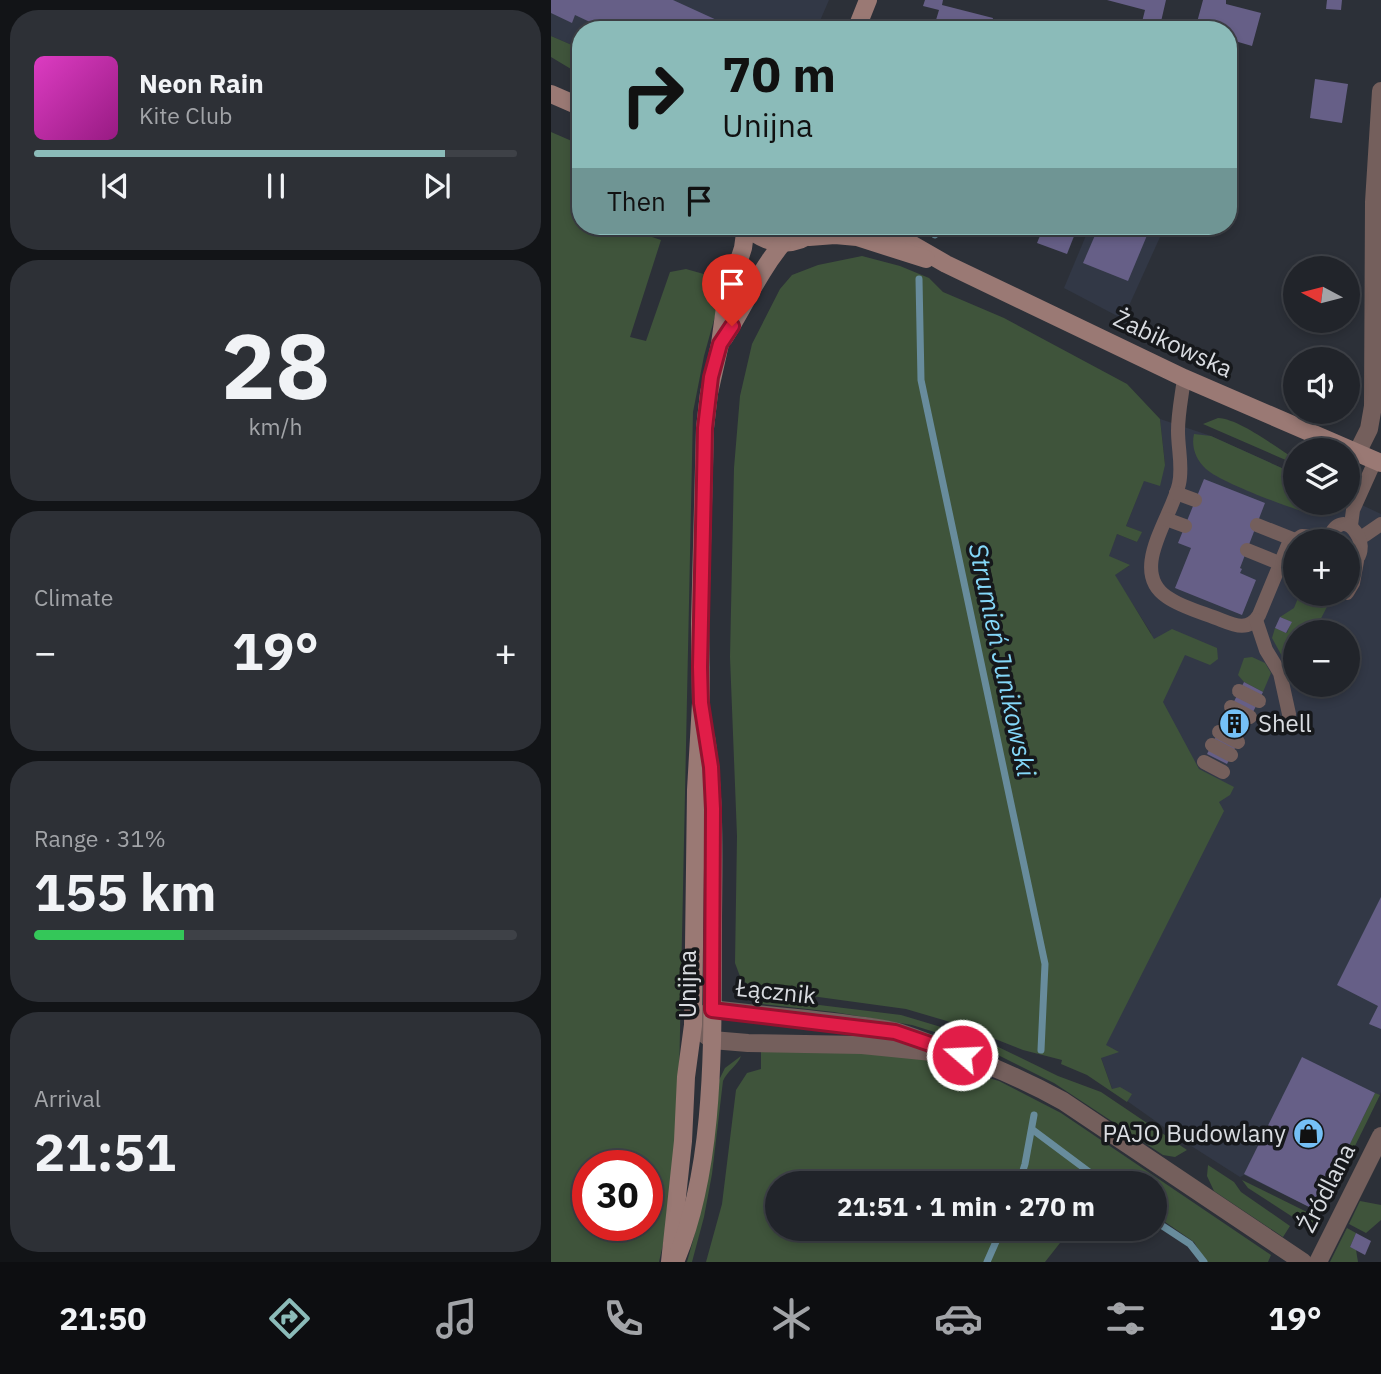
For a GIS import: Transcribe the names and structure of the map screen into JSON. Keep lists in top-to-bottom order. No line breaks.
{"streets":{"street":["Żabikowska","Unijna","Łącznik","Źródlana"]},"crossings":[["Żabikowska","Unijna"],["Unijna","Łącznik"]],"water":["Strumień Junikowski"],"places":{"building":["Shell"],"shop":["PAJO Budowlany"]},"north":"left","page":{"turn":["70 m","Unijna"],"song":["Neon Rain","Kite Club"],"then":"Then","map_buttons":["+","−"],"tile":[["28","km/h"],"Climate",["Range · 31%","155 km"],["Arrival","21:51"]],"heat":["−","19°","+"],"limit":"30","trip":"21:51 · 1 min · 270 m","tabs":["21:50","19°"]}}
